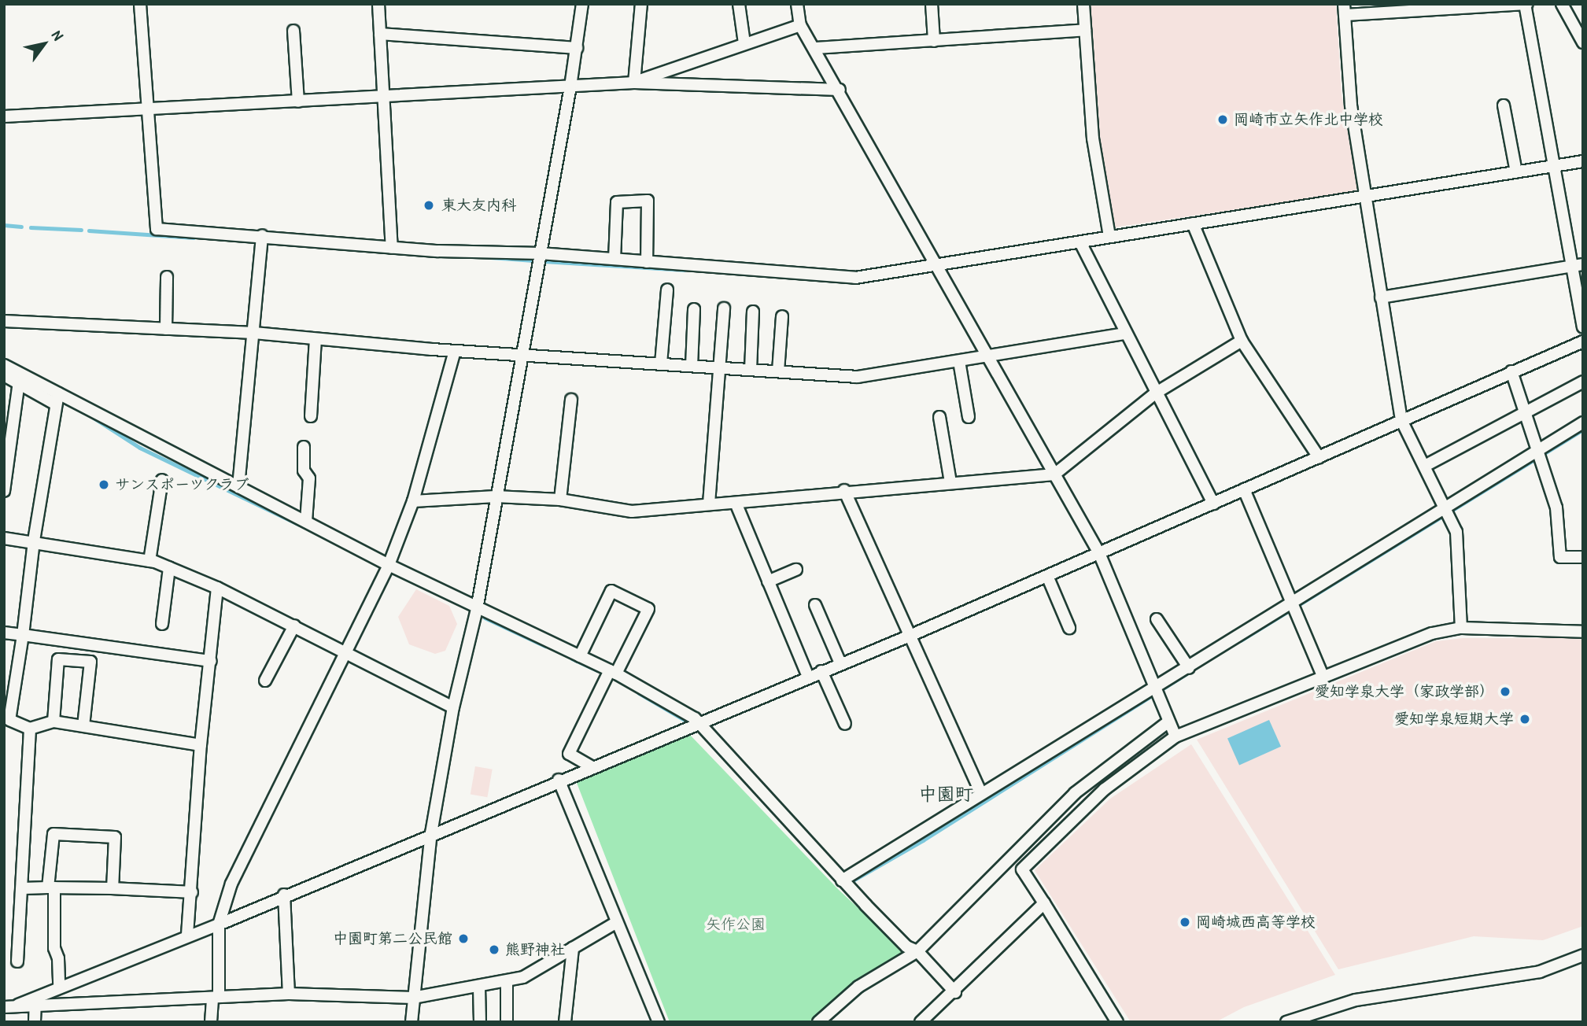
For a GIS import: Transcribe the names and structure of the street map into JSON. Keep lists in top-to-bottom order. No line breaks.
{"districts":["中園町"],"parks":["矢作公園"],"places":["岡崎市立矢作北中学校","東大友内科","サンスポーツクラブ","愛知学泉大学（家政学部）","愛知学泉短期大学","岡崎城西高等学校","中園町第二公民館","熊野神社"],"north":"top right"}
